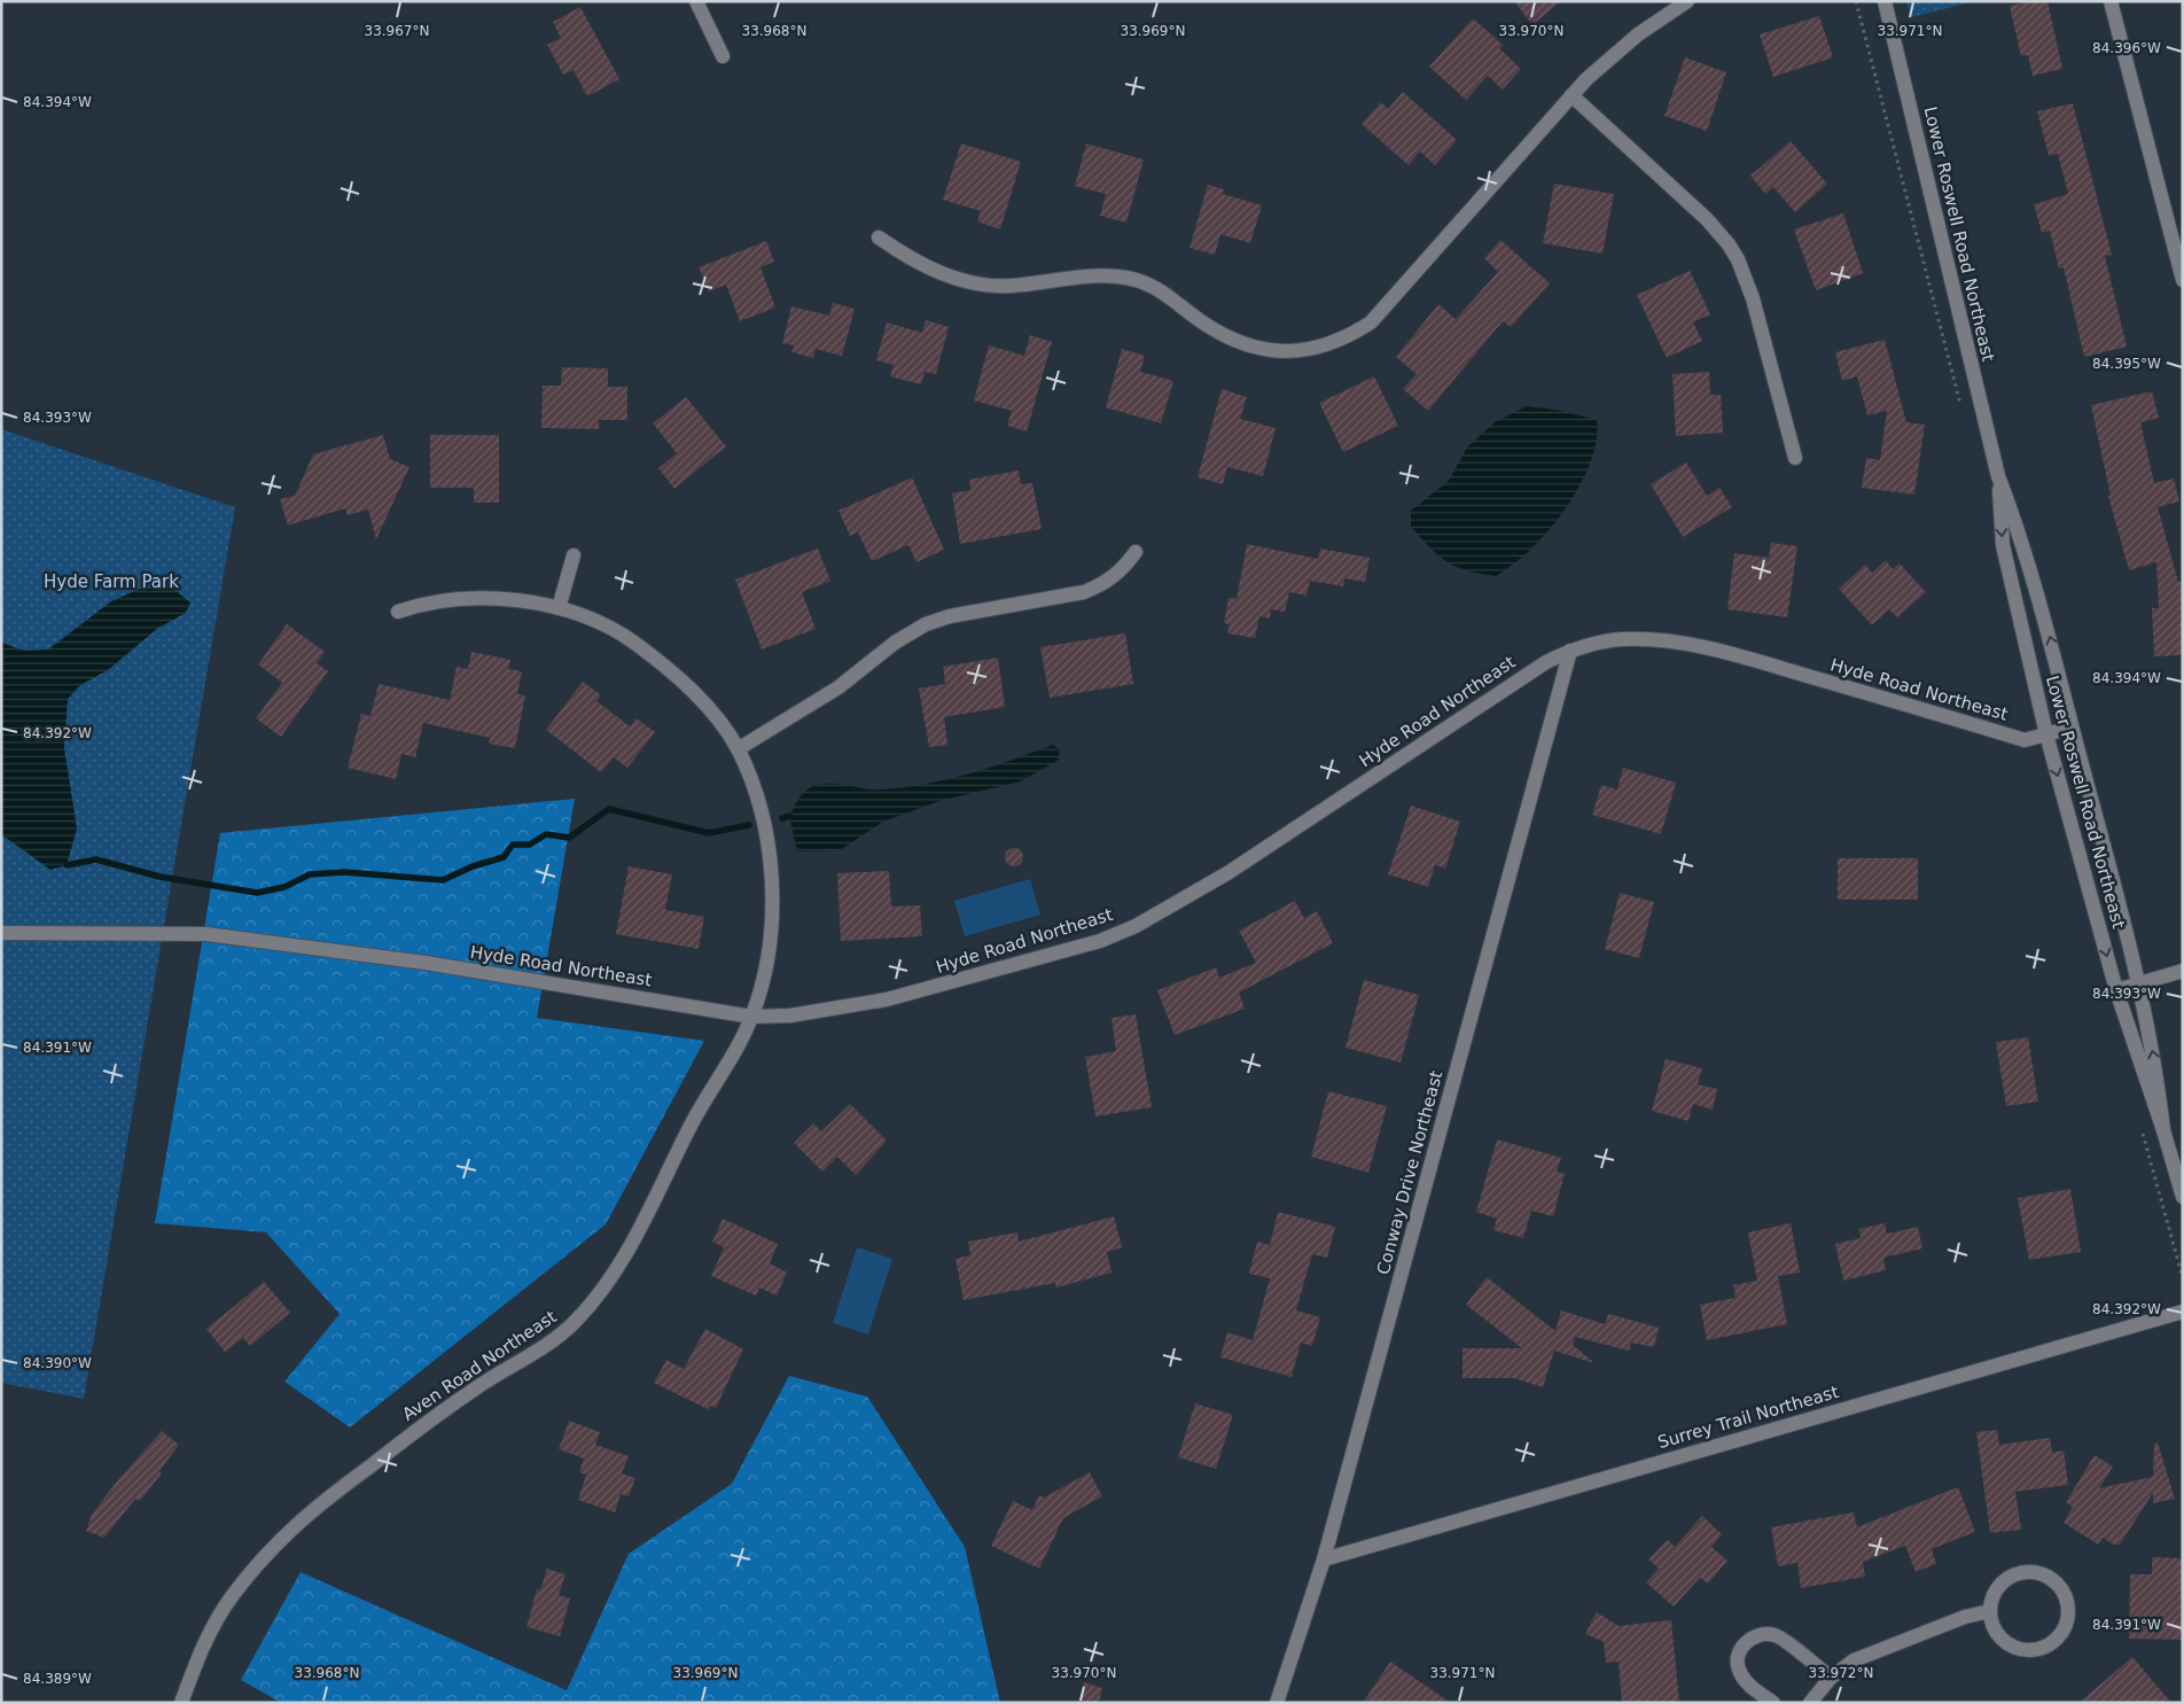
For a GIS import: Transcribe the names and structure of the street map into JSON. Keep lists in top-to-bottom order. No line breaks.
{"streets":{"street":["Lower Roswell Road Northeast","Hyde Road Northeast","Conway Drive Northeast","Aven Road Northeast","Surrey Trail Northeast"]},"crossings":[["Lower Roswell Road Northeast","Hyde Road Northeast"],["Hyde Road Northeast","Conway Drive Northeast"],["Hyde Road Northeast","Aven Road Northeast"],["Conway Drive Northeast","Surrey Trail Northeast"]],"parks":["Hyde Farm Park"],"coordinates":["33.967°N","33.968°N","33.969°N","33.970°N","33.971°N","84.396°W","84.394°W","84.395°W","84.393°W","84.392°W","84.391°W","84.390°W","33.972°N","84.389°W"]}
